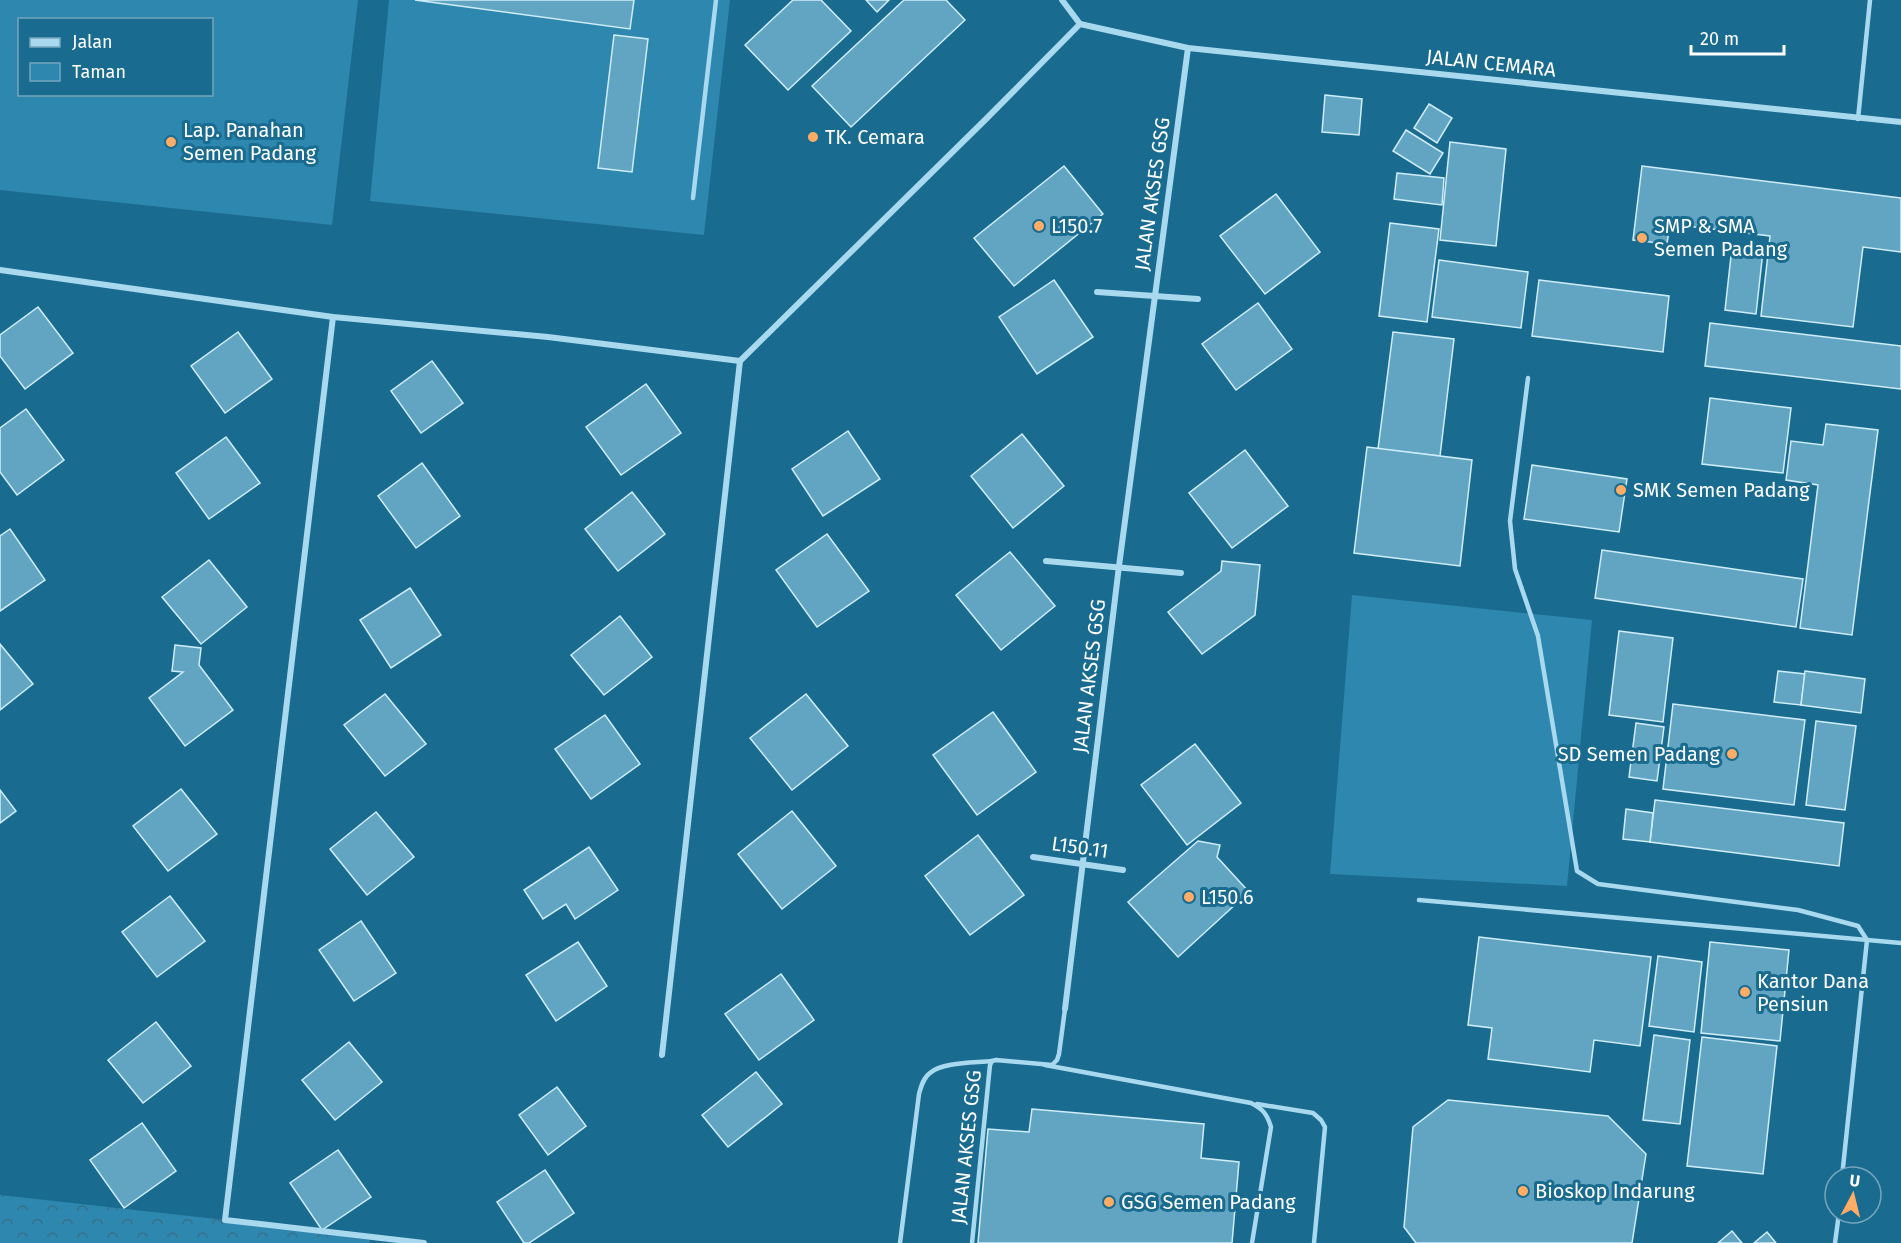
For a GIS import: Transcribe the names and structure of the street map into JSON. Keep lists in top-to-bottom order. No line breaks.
{"streets":{"street":["JALAN CEMARA","JALAN AKSES GSG","L150.11"]},"crossings":[["JALAN CEMARA","JALAN AKSES GSG"],["JALAN AKSES GSG","L150.11"]],"places":["TK. Cemara","Lap. Panahan Semen Padang","L150.7","SMP & SMA Semen Padang","SMK Semen Padang","SD Semen Padang","L150.6","Kantor Dana Pensiun","Bioskop Indarung","GSG Semen Padang"],"legend":["Jalan","Taman"],"scale_bar":"20 m","north":"top"}
